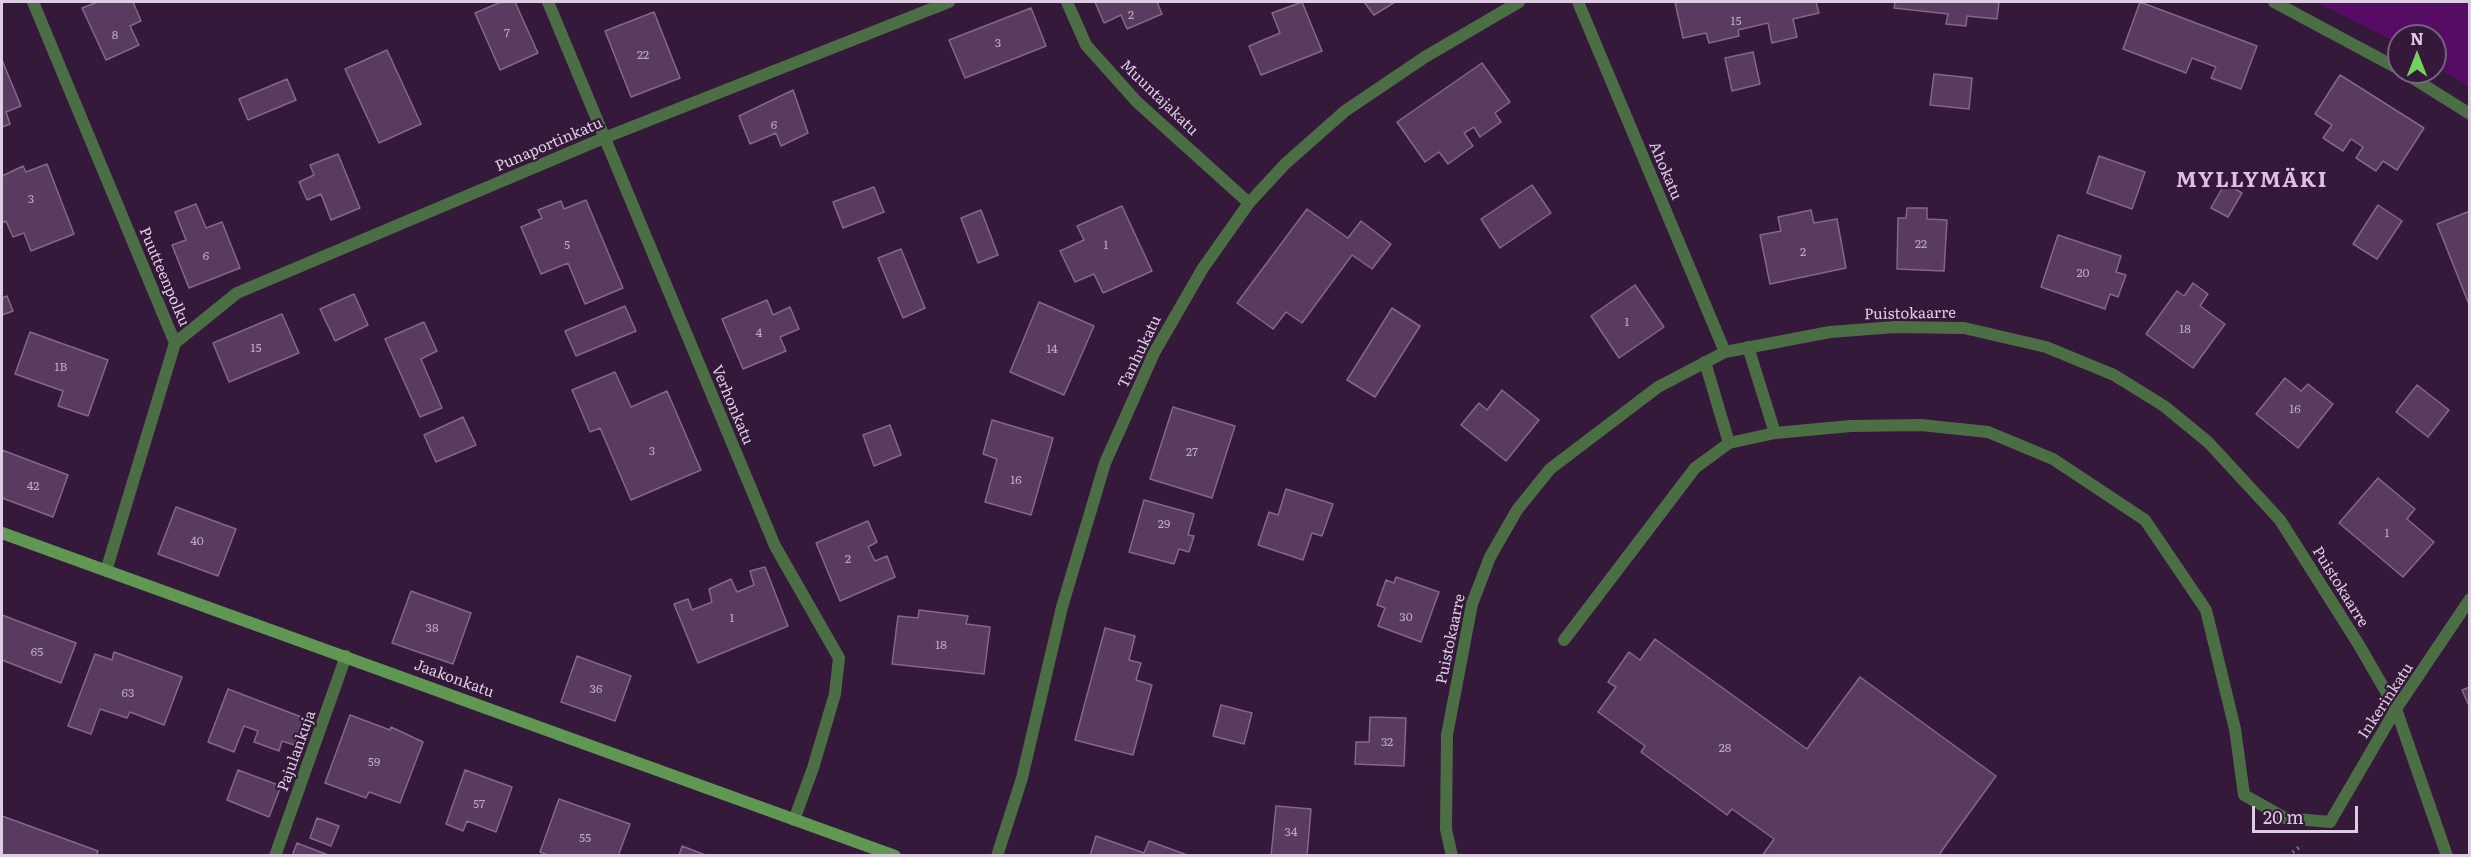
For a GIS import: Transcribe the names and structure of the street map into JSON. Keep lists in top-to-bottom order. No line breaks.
{"streets":{"street":["Muuntajakatu","Punaportinkatu","Ahokatu","Puutteenpolku","Puistokaarre","Tanhukatu","Verhonkatu","Jaakonkatu","Inkerinkatu","Pajulankuja"]},"crossings":[["Muuntajakatu","Tanhukatu"],["Punaportinkatu","Puutteenpolku"],["Punaportinkatu","Verhonkatu"],["Ahokatu","Puistokaarre"],["Puutteenpolku","Jaakonkatu"],["Puistokaarre","Inkerinkatu"],["Verhonkatu","Jaakonkatu"],["Jaakonkatu","Pajulankuja"]],"districts":["MYLLYMÄKI"],"house_numbers":["2","15","7","8","3","22","6","3","22","5","1","2","6","20","1","18","4","15","14","1B","16","3","27","16","42","29","1","40","2","30","1","38","18","65","36","63","32","28","59","57","34","55"],"scale_bar":"20 m","north":"top"}
